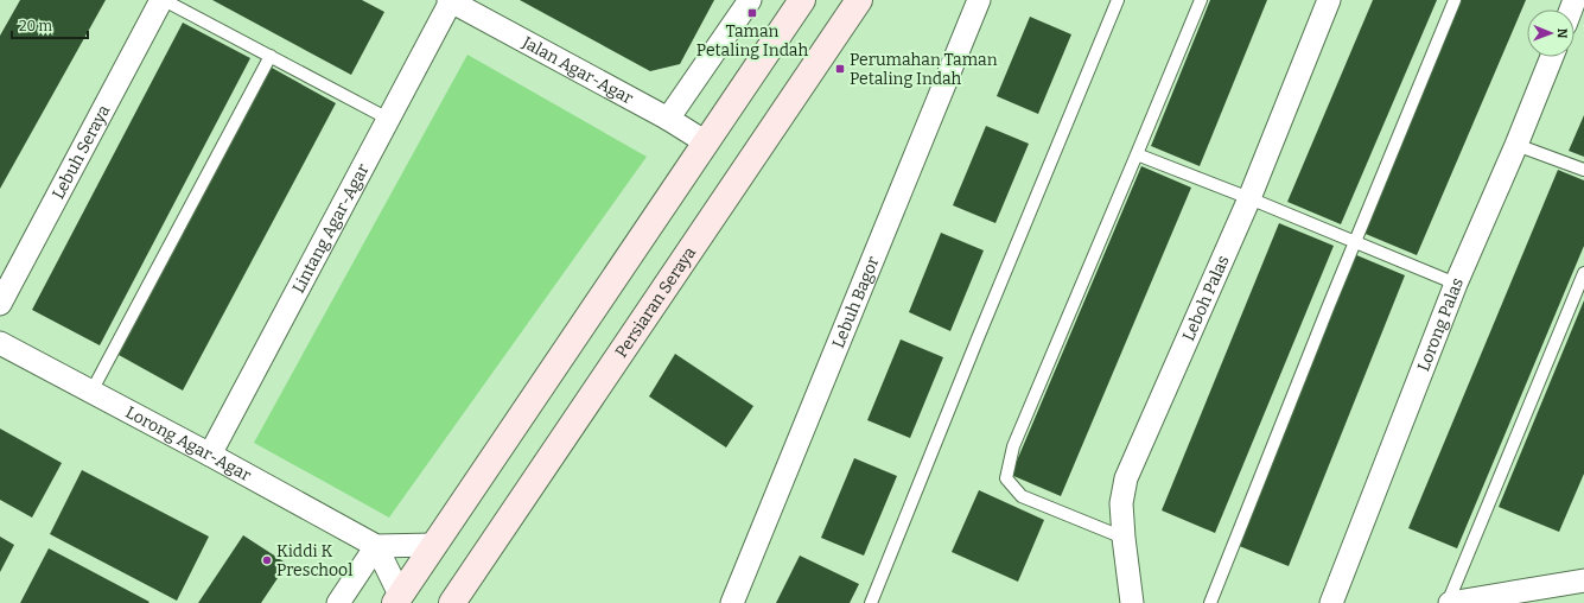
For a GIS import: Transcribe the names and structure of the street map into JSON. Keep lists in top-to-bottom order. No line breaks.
{"streets":{"main road":["Persiaran Seraya"],"street":["Jalan Agar-Agar","Lebuh Seraya","Lintang Agar-Agar","Leboh Palas","Lebuh Bagor","Lorong Palas","Lorong Agar-Agar"]},"crossings":[["Jalan Agar-Agar","Lintang Agar-Agar"],["Lintang Agar-Agar","Lorong Agar-Agar"]],"places":{"transit":["Taman Petaling Indah","Perumahan Taman Petaling Indah"],"other":["Kiddi K Preschool"]},"scale_bar":"20 m","north":"right"}
